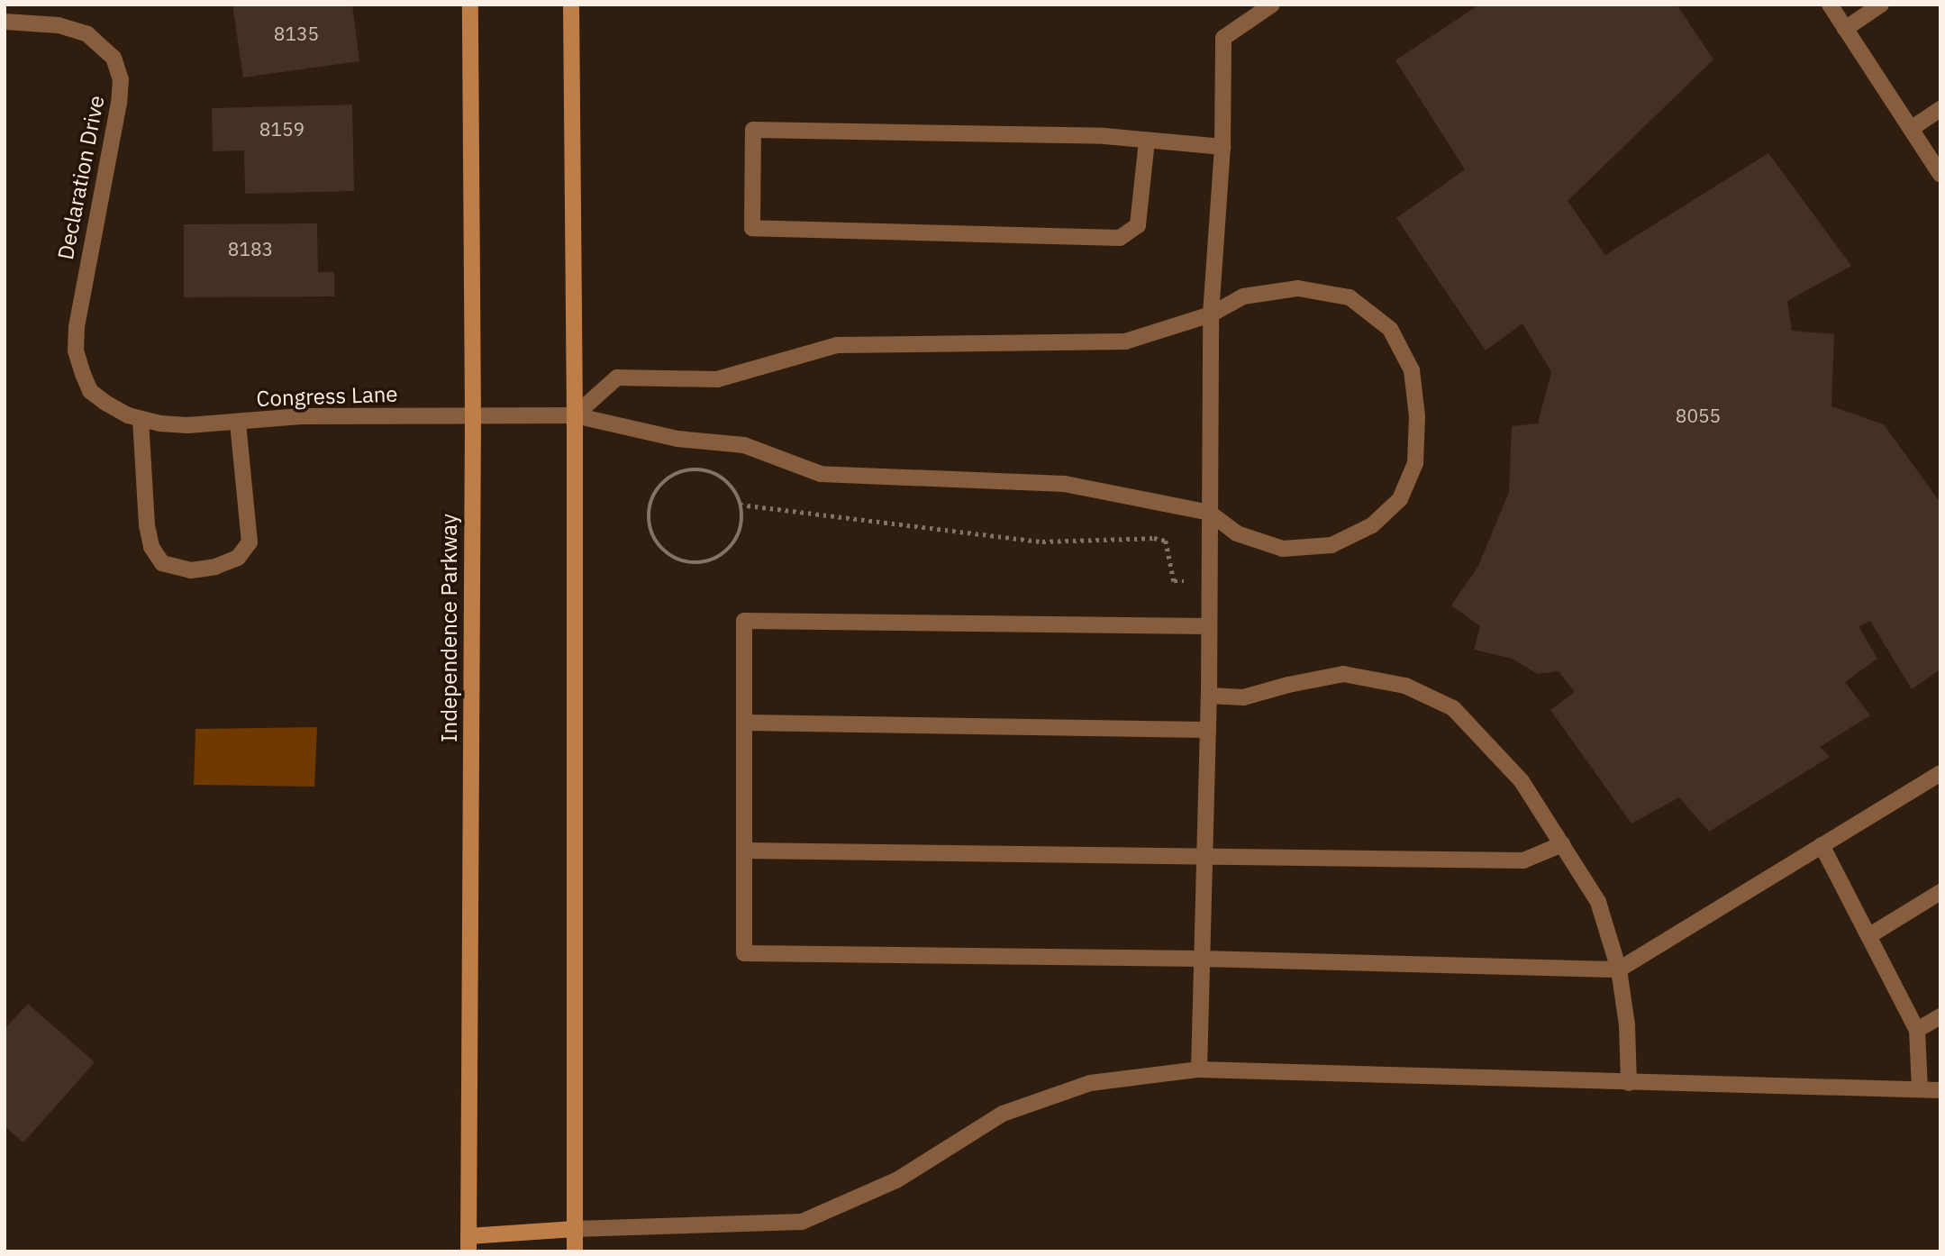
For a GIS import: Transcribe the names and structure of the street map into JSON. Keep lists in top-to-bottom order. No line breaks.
{"streets":{"main road":["Independence Parkway"],"street":["Declaration Drive","Congress Lane"]},"crossings":[["Declaration Drive","Congress Lane"],["Congress Lane","Independence Parkway"]],"house_numbers":["8135","8159","8183","8055"]}
